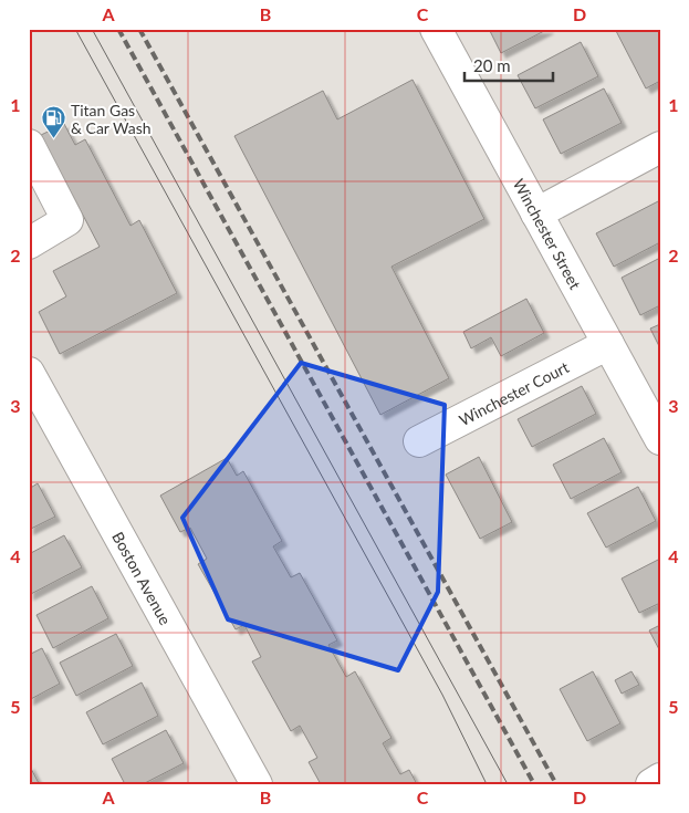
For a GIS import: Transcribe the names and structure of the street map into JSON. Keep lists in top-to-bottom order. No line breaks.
{"streets":{"street":["Winchester Street","Winchester Court","Boston Avenue"]},"crossings":[["Winchester Street","Winchester Court"]],"places":{"fuel station":["Titan Gas & Car Wash"]},"scale_bar":"20 m","grid":{"columns":["A","B","C","D"],"rows":["1","2","3","4","5"]}}
